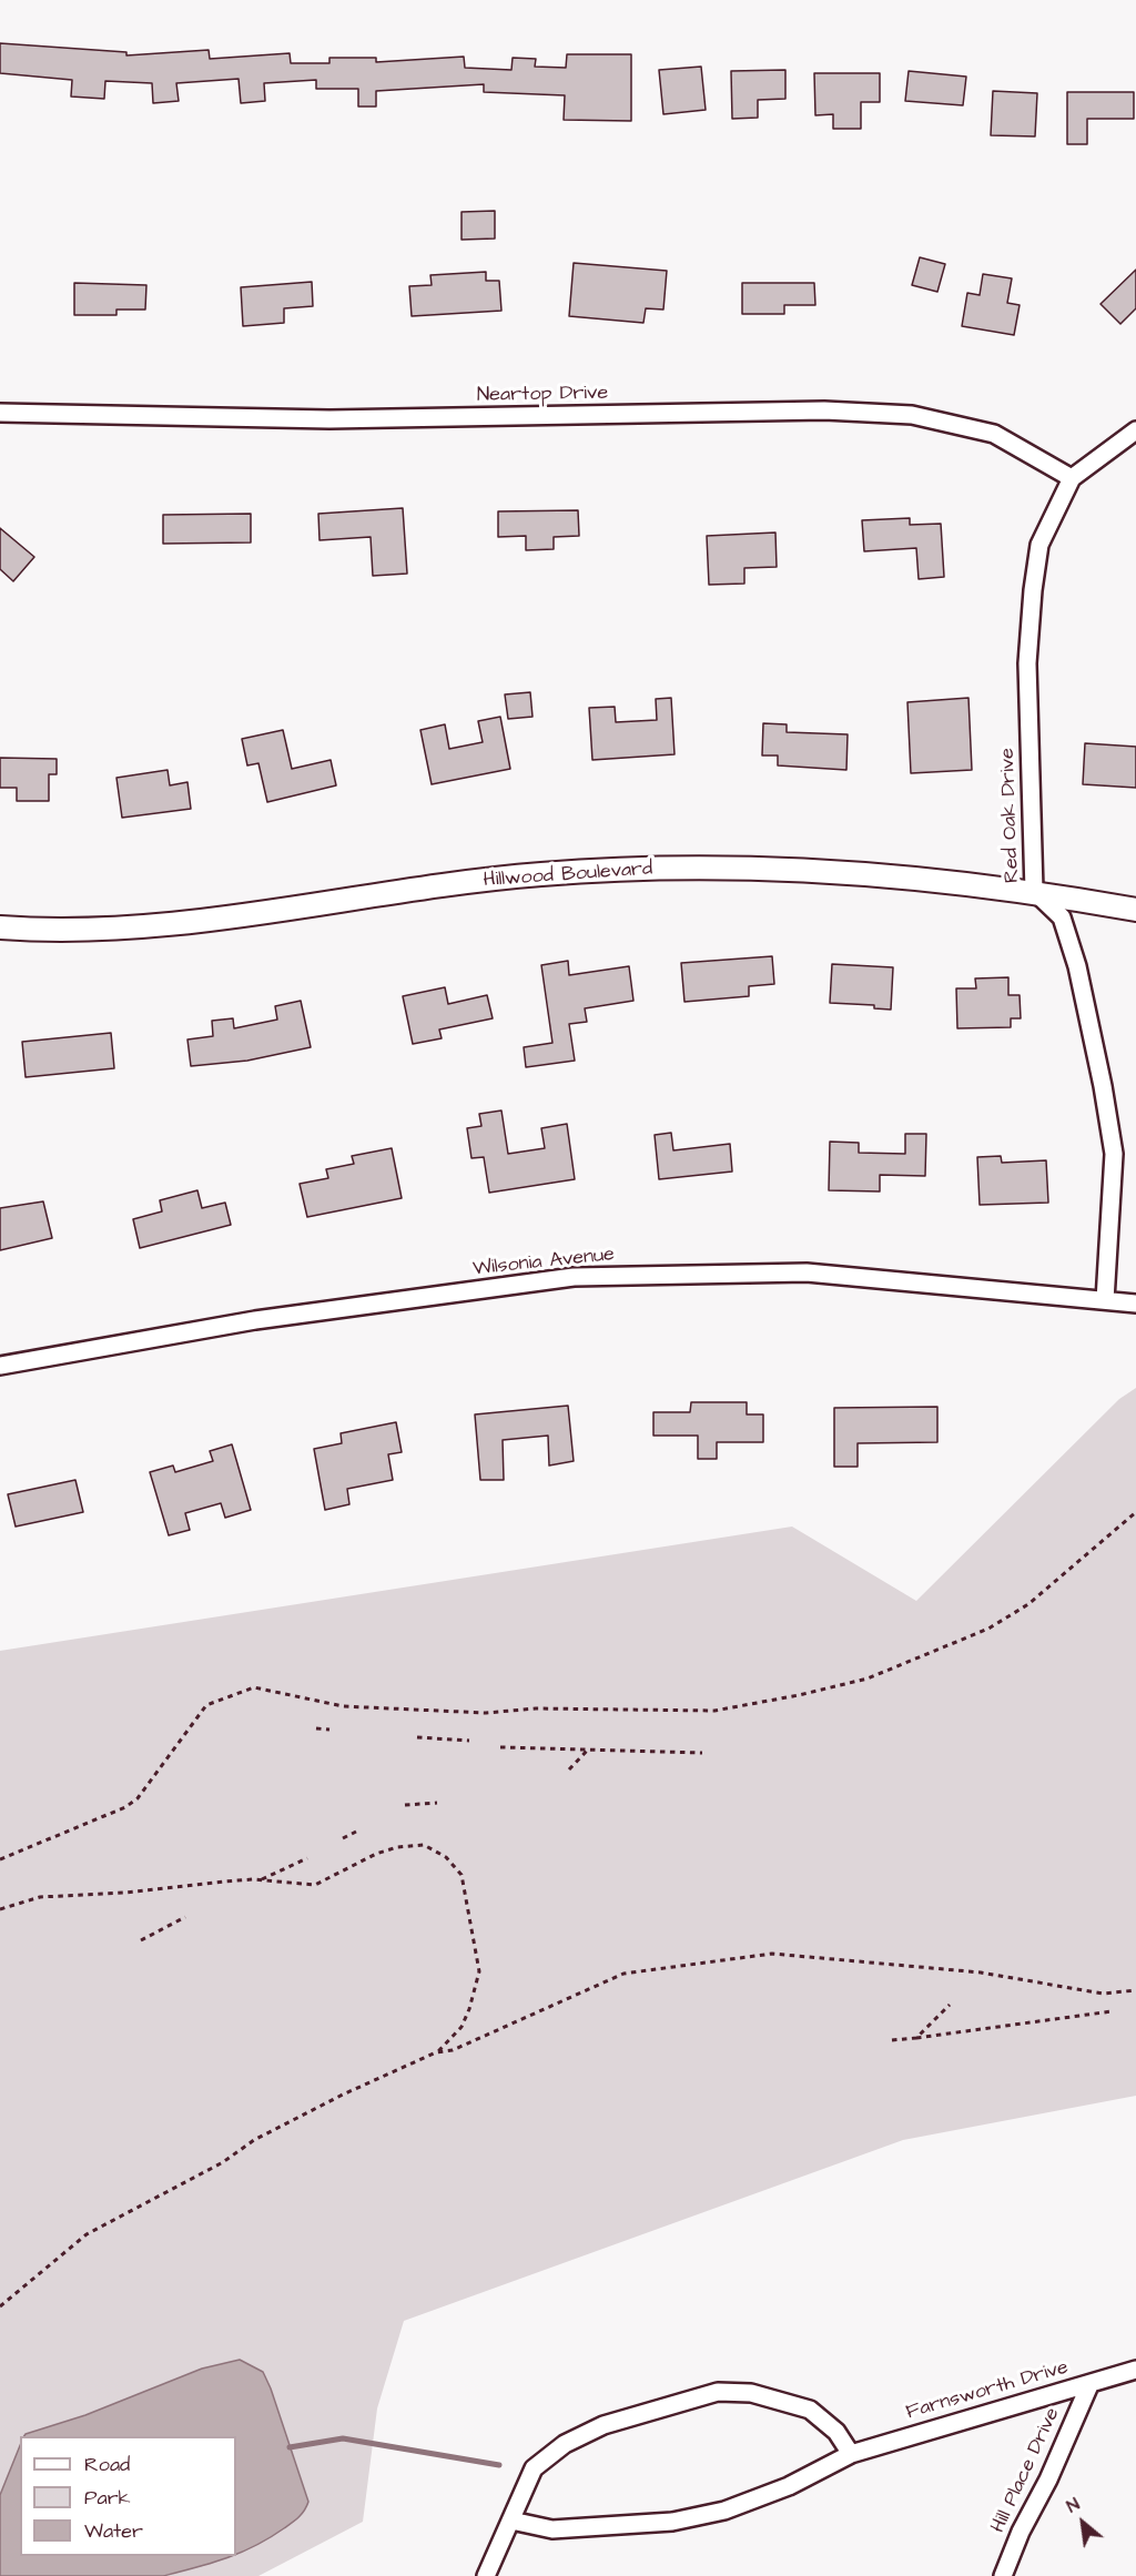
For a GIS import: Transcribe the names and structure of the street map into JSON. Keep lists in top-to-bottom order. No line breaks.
{"streets":{"street":["Neartop Drive","Red Oak Drive","Hillwood Boulevard","Wilsonia Avenue","Farnsworth Drive","Hill Place Drive"]},"crossings":[["Neartop Drive","Red Oak Drive"],["Red Oak Drive","Hillwood Boulevard"],["Red Oak Drive","Wilsonia Avenue"],["Farnsworth Drive","Hill Place Drive"]],"legend":["Road","Park","Water"],"north":"top left"}
